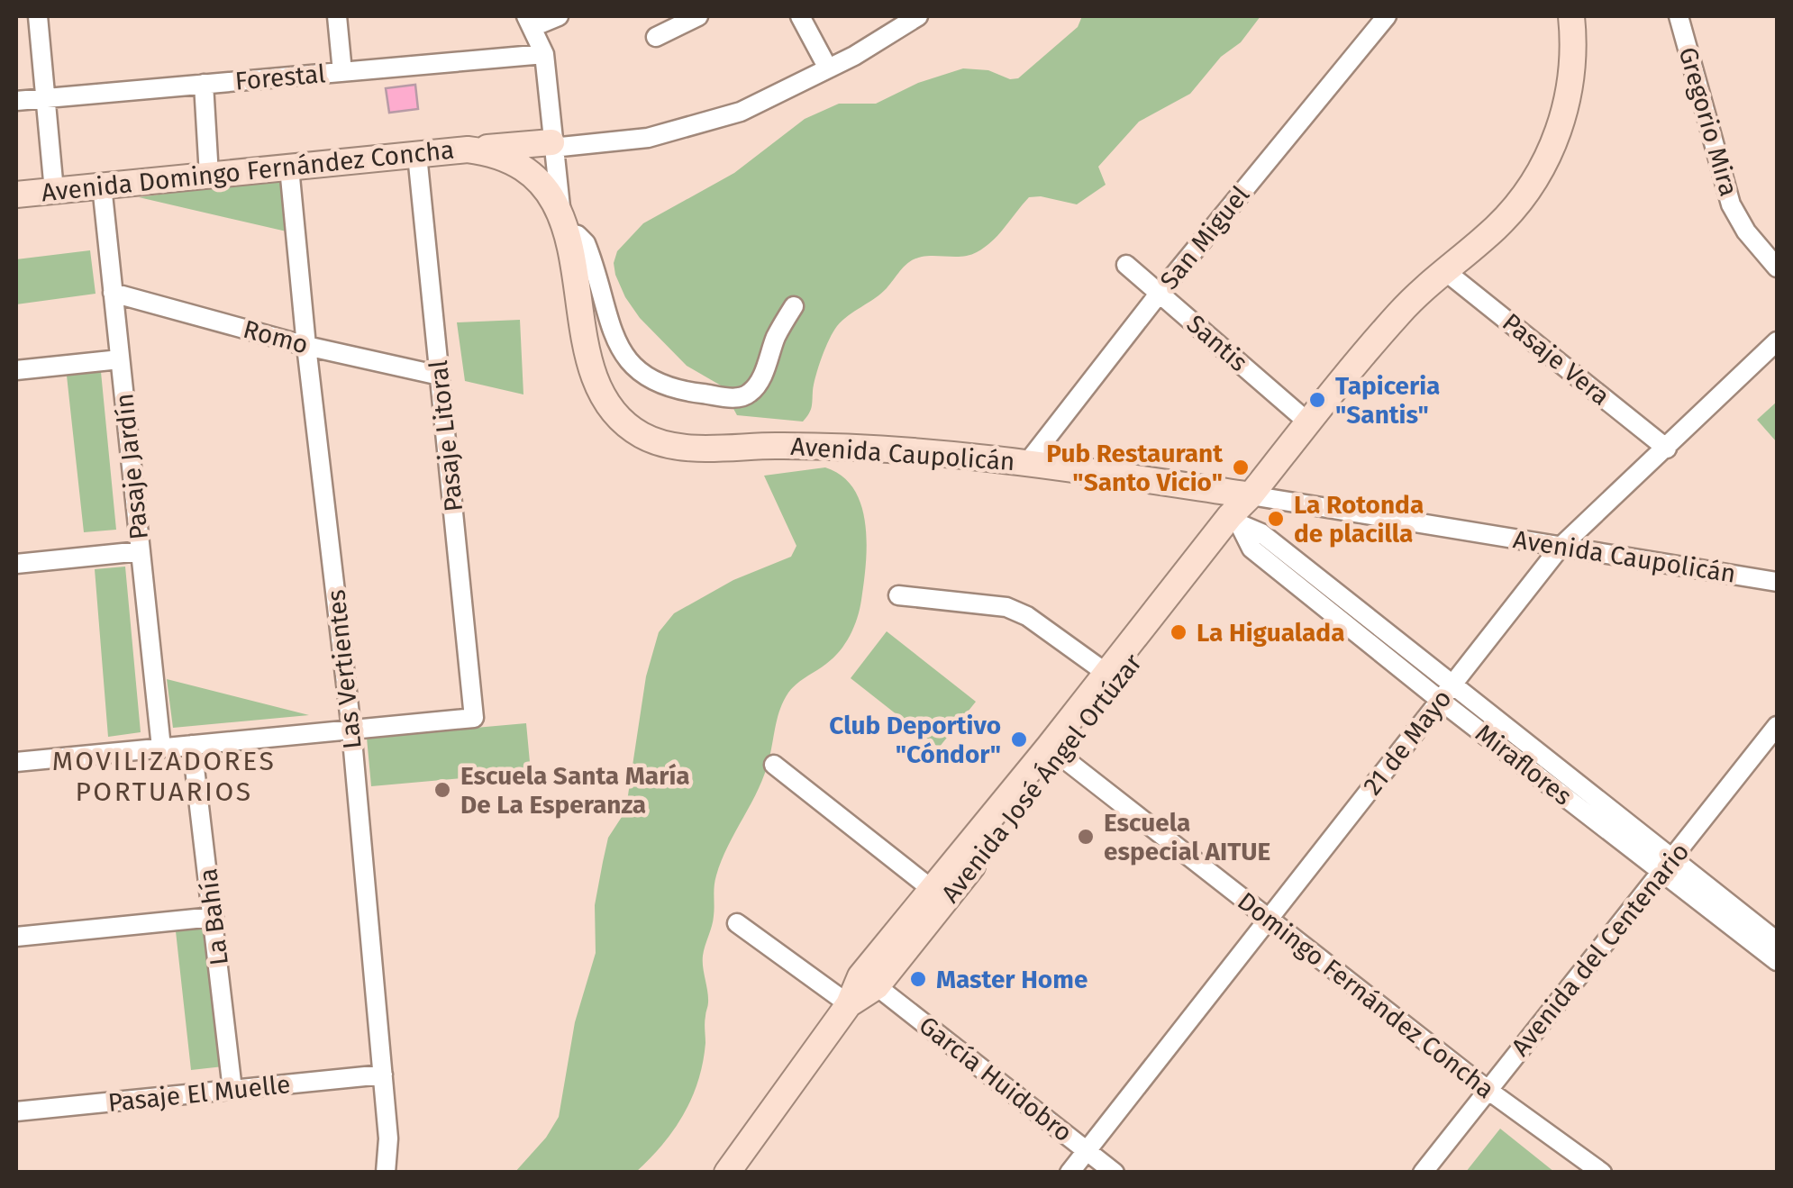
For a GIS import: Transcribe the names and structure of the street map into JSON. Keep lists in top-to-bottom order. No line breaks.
{"streets":{"main road":["Avenida Domingo Fernández Concha","Avenida Caupolicán","Avenida José Ángel Ortúzar"],"street":["Forestal","Gregorio Mira","San Miguel","Romo","Santis","Pasaje Vera","Pasaje Litoral","Pasaje Jardín","Las Vertientes","21 de Mayo","Miraflores","La Bahía","Avenida del Centenario","Domingo Fernández Concha","García Huidobro","Pasaje El Muelle"]},"crossings":[["Avenida Domingo Fernández Concha","Pasaje Litoral"],["Avenida Domingo Fernández Concha","Avenida Caupolicán"],["Avenida Domingo Fernández Concha","Pasaje Jardín"],["Avenida Domingo Fernández Concha","Las Vertientes"],["San Miguel","Santis"],["San Miguel","Avenida Caupolicán"],["Romo","Pasaje Litoral"],["Romo","Pasaje Jardín"],["Romo","Las Vertientes"],["Santis","Avenida José Ángel Ortúzar"],["Pasaje Vera","21 de Mayo"],["Pasaje Vera","Avenida José Ángel Ortúzar"],["Pasaje Litoral","Las Vertientes"],["Avenida Caupolicán","21 de Mayo"],["Avenida Caupolicán","Avenida José Ángel Ortúzar"],["Las Vertientes","Pasaje El Muelle"],["21 de Mayo","Miraflores"],["21 de Mayo","Domingo Fernández Concha"],["21 de Mayo","García Huidobro"],["Miraflores","Avenida José Ángel Ortúzar"],["Miraflores","Avenida del Centenario"],["Avenida José Ángel Ortúzar","Domingo Fernández Concha"],["Avenida José Ángel Ortúzar","García Huidobro"],["La Bahía","Pasaje El Muelle"],["Avenida del Centenario","Domingo Fernández Concha"]],"districts":["MOVILIZADORES PORTUARIOS"],"places":["Tapiceria \"Santis\"","Pub Restaurant \"Santo Vicio\"","La Rotonda de placilla","La Higualada","Club Deportivo \"Cóndor\"","Escuela Santa María De La Esperanza","Escuela especial AITUE","Master Home"]}
